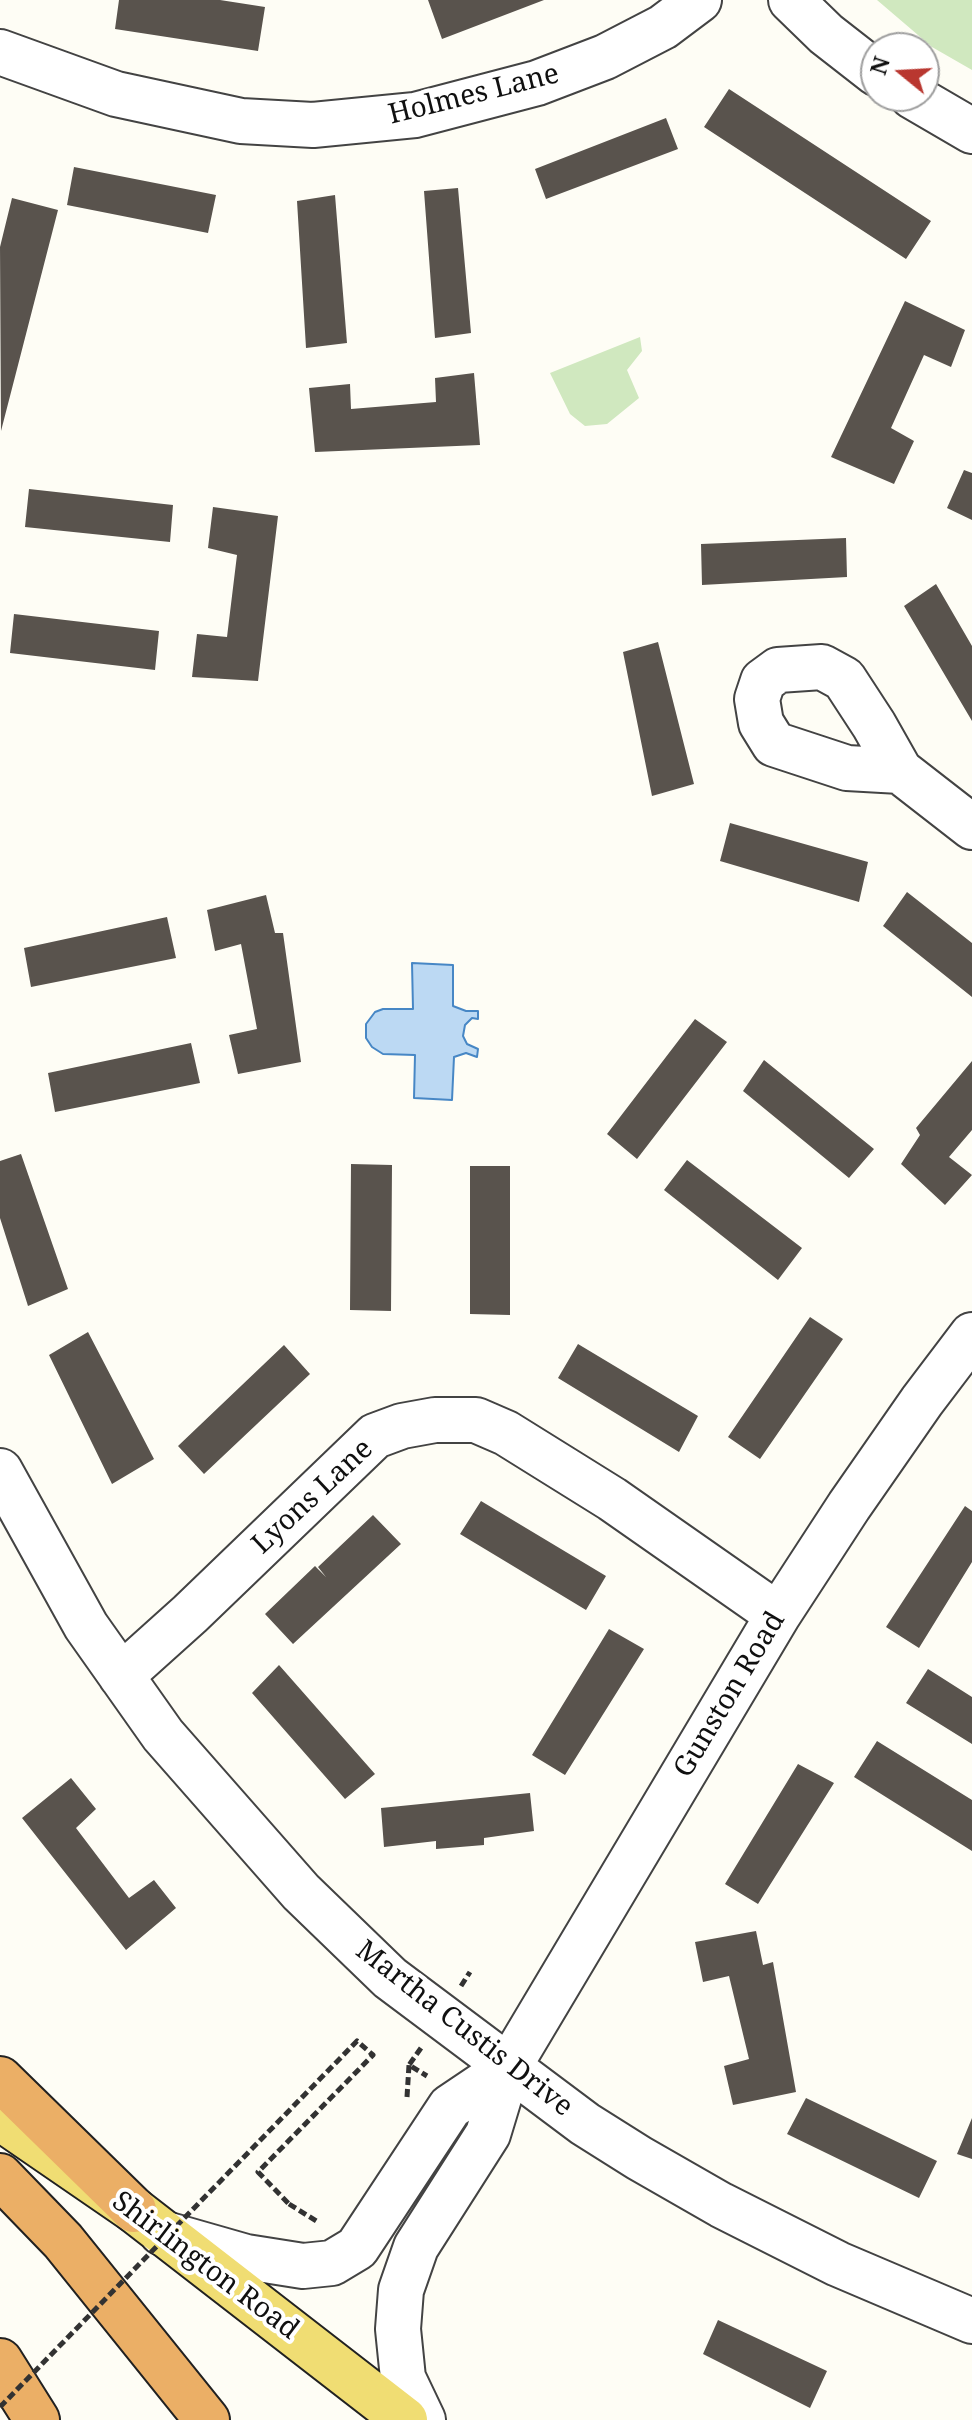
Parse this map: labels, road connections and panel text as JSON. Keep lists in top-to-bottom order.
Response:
{
  "streets": {
    "main road": ["Shirlington Road"],
    "street": [
      "Holmes Lane",
      "Lyons Lane",
      "Gunston Road",
      "Martha Custis Drive"
    ]
  },
  "crossings": [
    ["Lyons Lane", "Gunston Road"],
    ["Lyons Lane", "Martha Custis Drive"],
    ["Gunston Road", "Martha Custis Drive"],
    ["Gunston Road", "Shirlington Road"]
  ],
  "north": "left"
}
